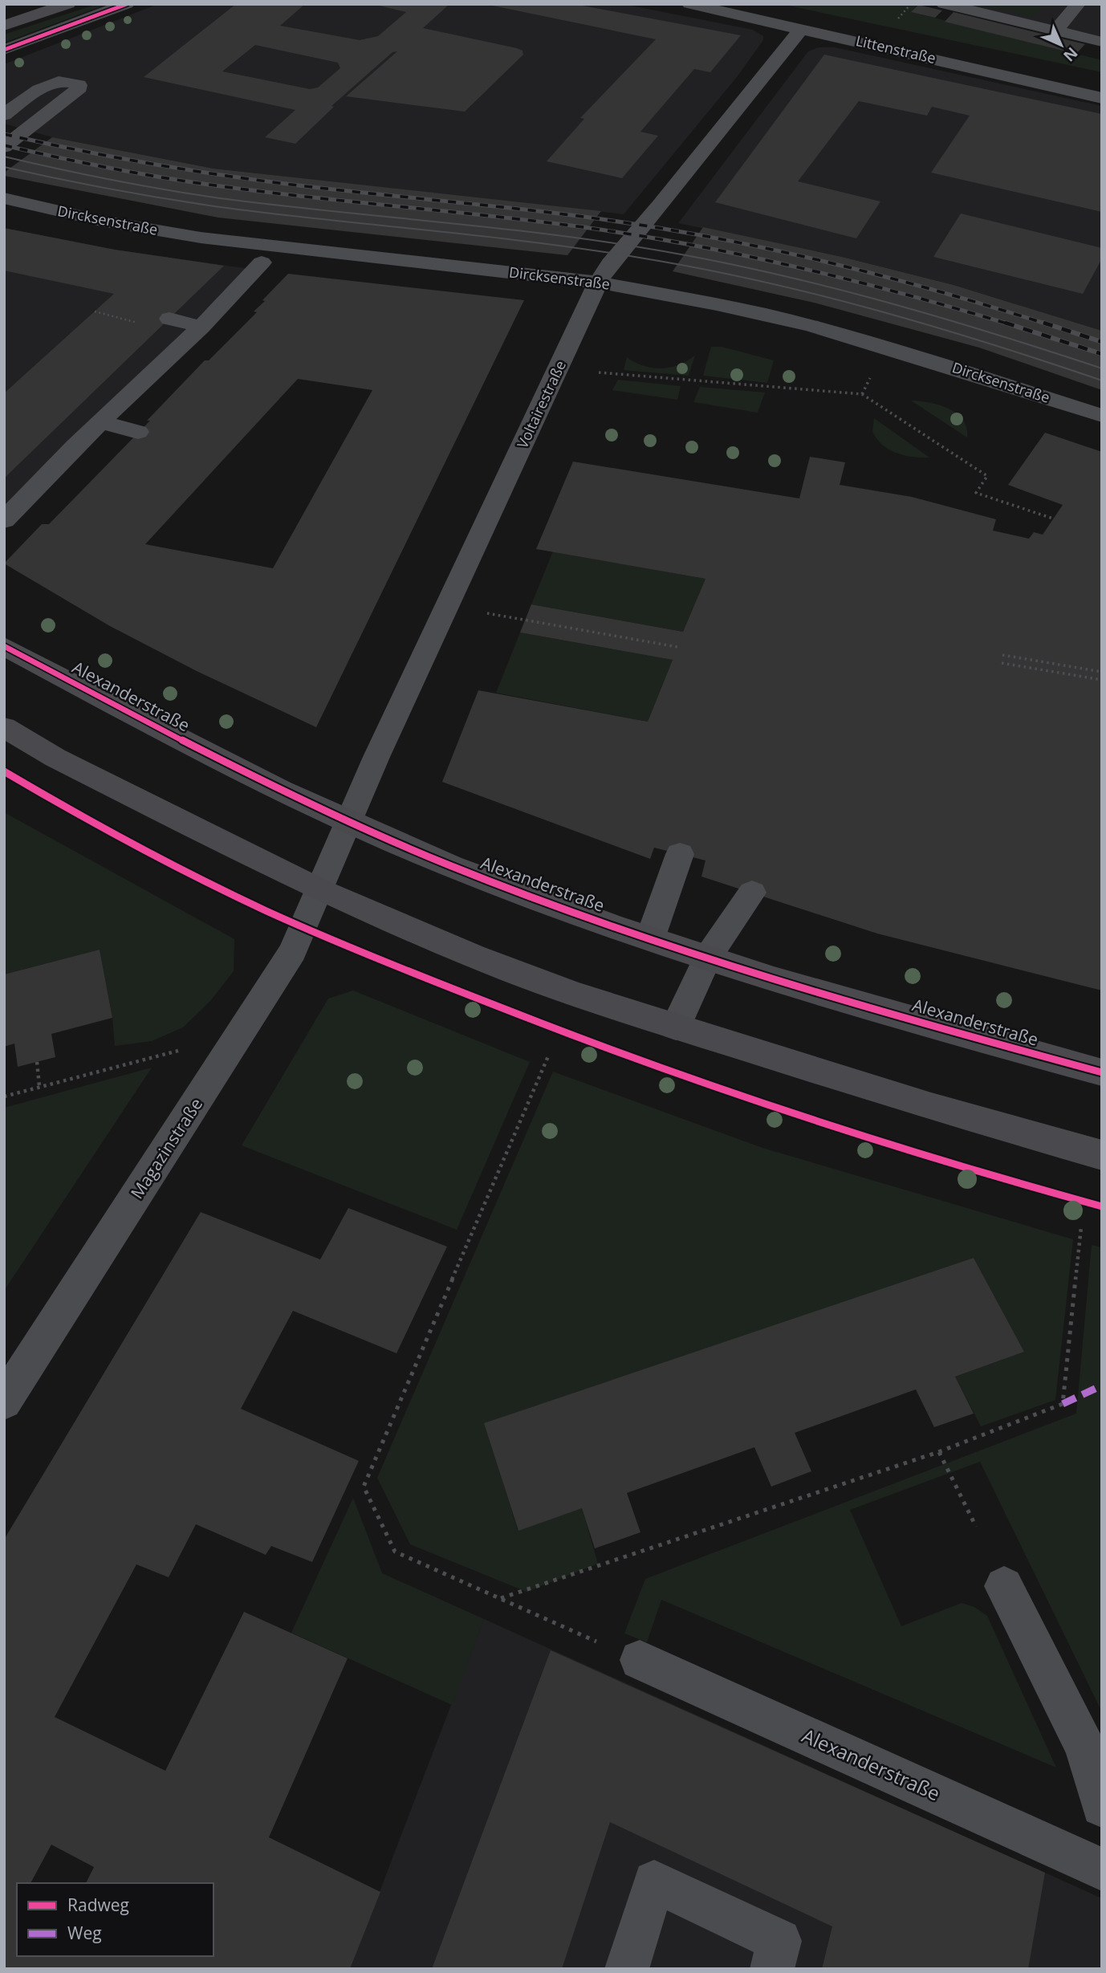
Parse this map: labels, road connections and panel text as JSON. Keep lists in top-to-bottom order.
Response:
{
  "streets": {
    "main road": ["Alexanderstraße"],
    "street": [
      "Littenstraße",
      "Dircksenstraße",
      "Voltairestraße",
      "Magazinstraße"
    ]
  },
  "crossings": [
    ["Littenstraße", "Voltairestraße"],
    ["Dircksenstraße", "Voltairestraße"],
    ["Voltairestraße", "Alexanderstraße"],
    ["Voltairestraße", "Magazinstraße"]
  ],
  "legend": ["Radweg", "Weg"],
  "north": "bottom right"
}
